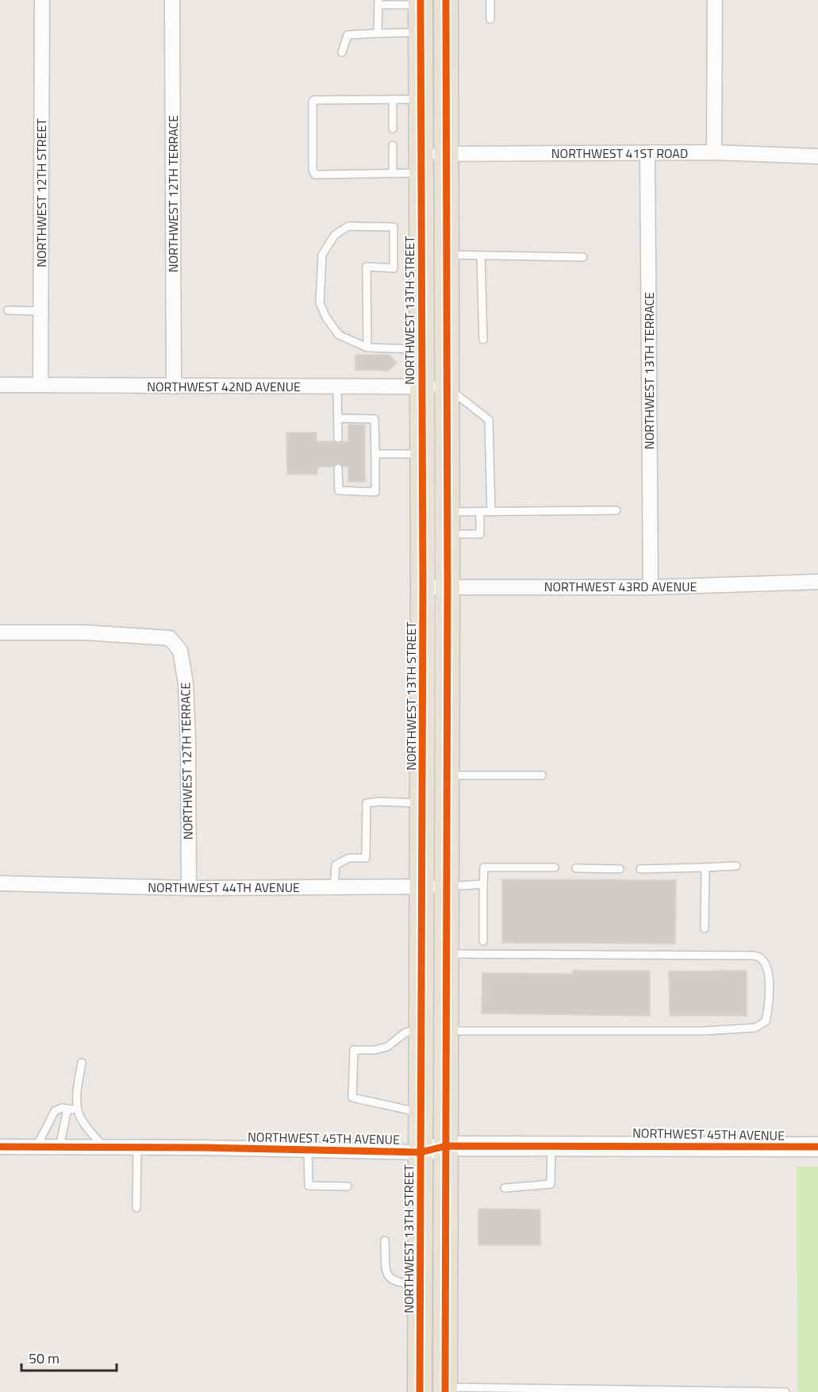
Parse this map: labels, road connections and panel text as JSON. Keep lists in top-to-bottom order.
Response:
{
  "streets": {
    "main road": ["NORTHWEST 13TH STREET"],
    "street": [
      "NORTHWEST 41ST ROAD",
      "NORTHWEST 12TH STREET",
      "NORTHWEST 12TH TERRACE",
      "NORTHWEST 13TH TERRACE",
      "NORTHWEST 42ND AVENUE",
      "NORTHWEST 43RD AVENUE",
      "NORTHWEST 44TH AVENUE",
      "NORTHWEST 45TH AVENUE"
    ]
  },
  "crossings": [
    ["NORTHWEST 41ST ROAD", "NORTHWEST 13TH STREET"],
    ["NORTHWEST 41ST ROAD", "NORTHWEST 13TH TERRACE"],
    ["NORTHWEST 12TH STREET", "NORTHWEST 42ND AVENUE"],
    ["NORTHWEST 12TH TERRACE", "NORTHWEST 42ND AVENUE"],
    ["NORTHWEST 12TH TERRACE", "NORTHWEST 44TH AVENUE"],
    ["NORTHWEST 13TH STREET", "NORTHWEST 42ND AVENUE"],
    ["NORTHWEST 13TH STREET", "NORTHWEST 43RD AVENUE"],
    ["NORTHWEST 13TH STREET", "NORTHWEST 44TH AVENUE"],
    ["NORTHWEST 13TH STREET", "NORTHWEST 45TH AVENUE"],
    ["NORTHWEST 13TH TERRACE", "NORTHWEST 43RD AVENUE"]
  ],
  "scale_bar": "50 m"
}
